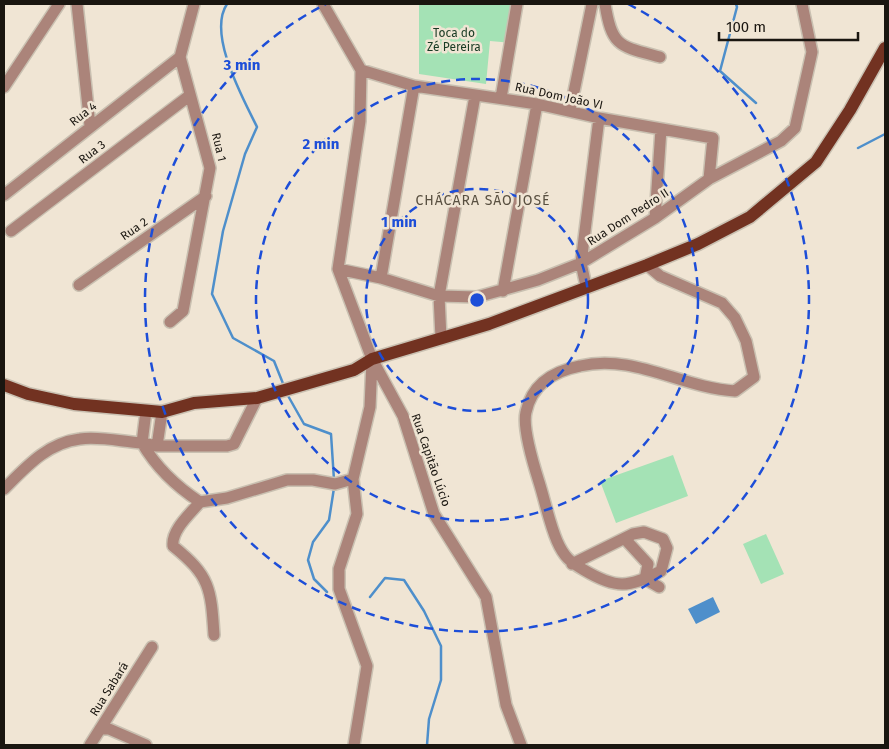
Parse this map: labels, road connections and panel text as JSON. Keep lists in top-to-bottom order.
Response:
{
  "streets": {
    "street": [
      "Rua Dom João VI",
      "Rua 4",
      "Rua 1",
      "Rua 3",
      "Rua Dom Pedro II",
      "Rua 2",
      "Rua Capitão Lúcio",
      "Rua Sabará"
    ]
  },
  "crossings": [
    ["Rua Dom João VI", "Rua Dom Pedro II"],
    ["Rua 4", "Rua 1"],
    ["Rua 1", "Rua 3"],
    ["Rua 1", "Rua 2"],
    ["Rua Dom Pedro II", "Rua Capitão Lúcio"]
  ],
  "districts": ["CHÁCARA SÃO JOSÉ"],
  "parks": ["Toca do Zé Pereira"],
  "scale_bar": "100 m",
  "rings": ["3 min", "2 min", "1 min"]
}
